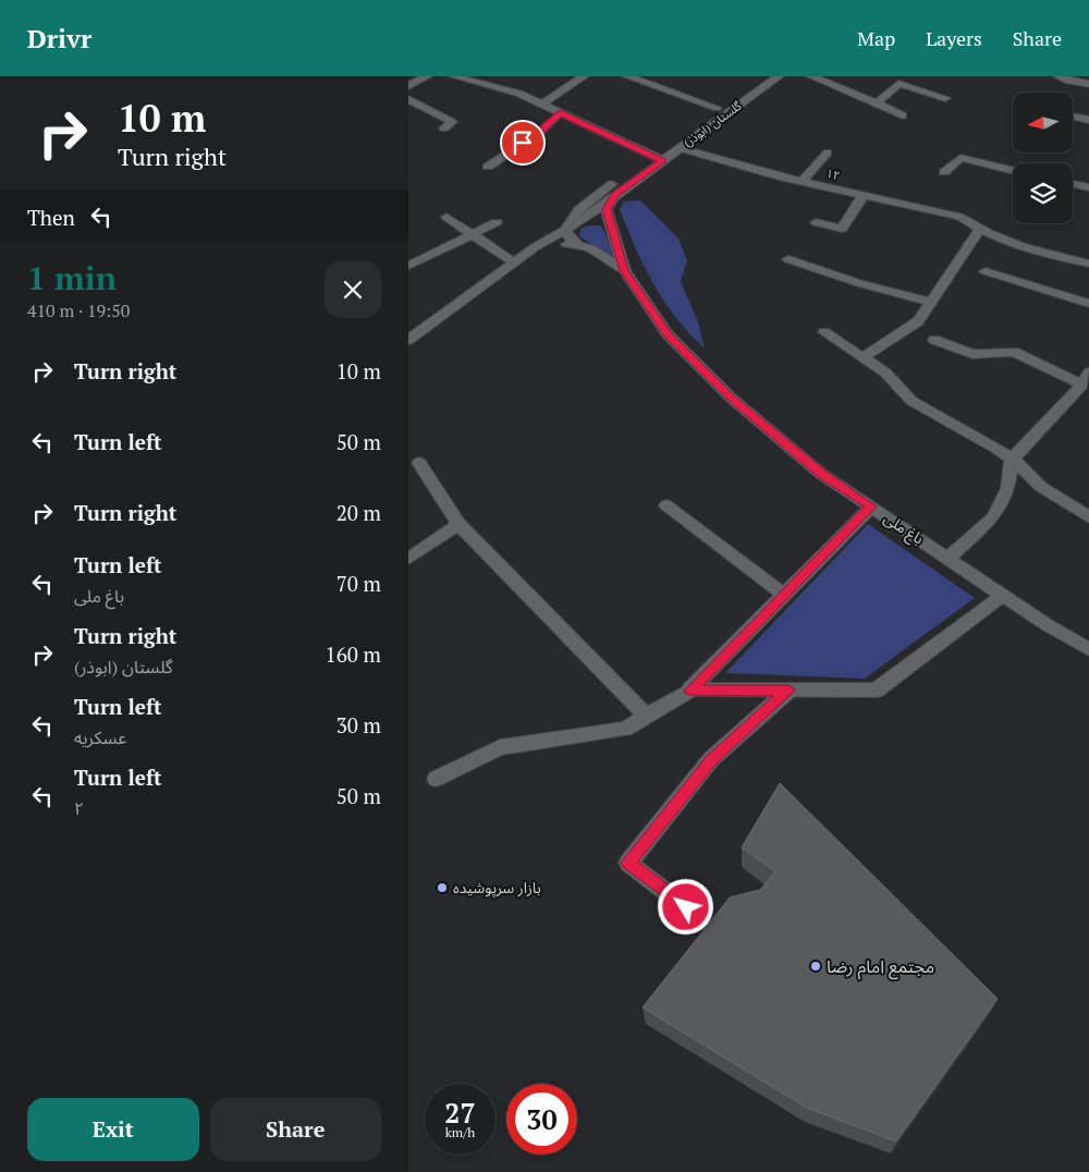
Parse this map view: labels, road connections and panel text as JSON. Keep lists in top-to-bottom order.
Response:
{
  "streets": {
    "street": ["گلستان (ابوذر)", "۱۲", "باغ ملی"]
  },
  "crossings": [
    ["گلستان (ابوذر)", "۱۲"],
    ["گلستان (ابوذر)", "باغ ملی"]
  ],
  "places": ["بازار سرپوشیده", "مجتمع امام رضا"],
  "north": "left",
  "page": {
    "header": "Drivr",
    "nav": ["Map", "Layers", "Share"],
    "turn": ["10 m", "Turn right"],
    "then": "Then",
    "heading": ["1 min", "410 m · 19:50"],
    "list": [
      {
        "name": "Turn right",
        "value": "10 m"
      },
      {
        "name": "Turn left",
        "value": "50 m"
      },
      {
        "name": "Turn right",
        "value": "20 m"
      },
      {
        "name": "Turn left",
        "note": "باغ ملی",
        "value": "70 m"
      },
      {
        "name": "Turn right",
        "note": "گلستان (ابوذر)",
        "value": "160 m"
      },
      {
        "name": "Turn left",
        "note": "عسکریه",
        "value": "30 m"
      },
      {
        "name": "Turn left",
        "note": "۲",
        "value": "50 m"
      }
    ],
    "speed": "27 km/h",
    "limit": "30",
    "buttons": ["Exit", "Share"]
  }
}
